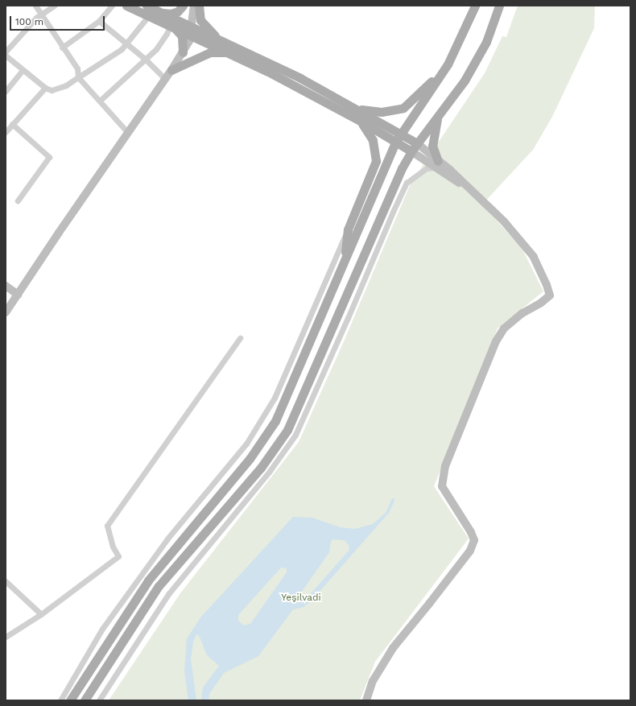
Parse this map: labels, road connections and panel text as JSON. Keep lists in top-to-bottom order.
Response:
{
  "parks": ["Yeşilvadi"],
  "scale_bar": "100 m"
}
